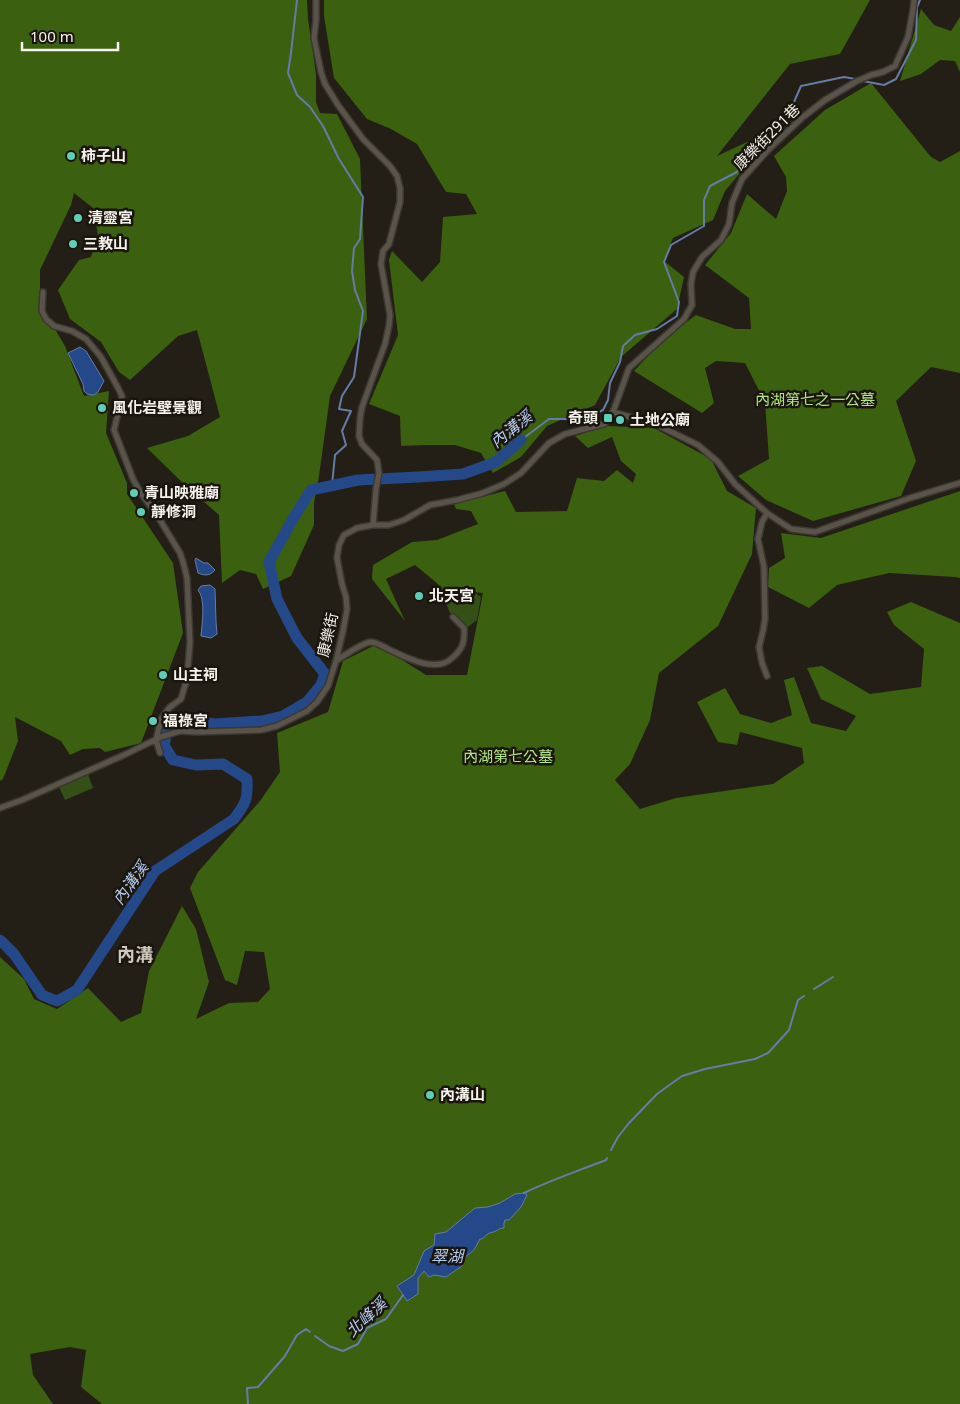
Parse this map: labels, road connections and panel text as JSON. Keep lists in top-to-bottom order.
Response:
{
  "streets": {
    "street": ["康樂街291巷", "康樂街"]
  },
  "crossings": [
    ["康樂街291巷", "康樂街"]
  ],
  "districts": ["內溝"],
  "water": ["內溝溪", "翠湖", "北峰溪"],
  "parks": ["內湖第七之一公墓", "內湖第七公墓"],
  "places": {
    "other": [
      "柿子山",
      "清靈宮",
      "三教山",
      "風化岩壁景觀",
      "土地公廟",
      "青山映雅廟",
      "靜修洞",
      "北天宮",
      "山主祠",
      "福祿宮",
      "內溝山"
    ],
    "transit": ["奇頭"]
  },
  "scale_bar": "100 m"
}
